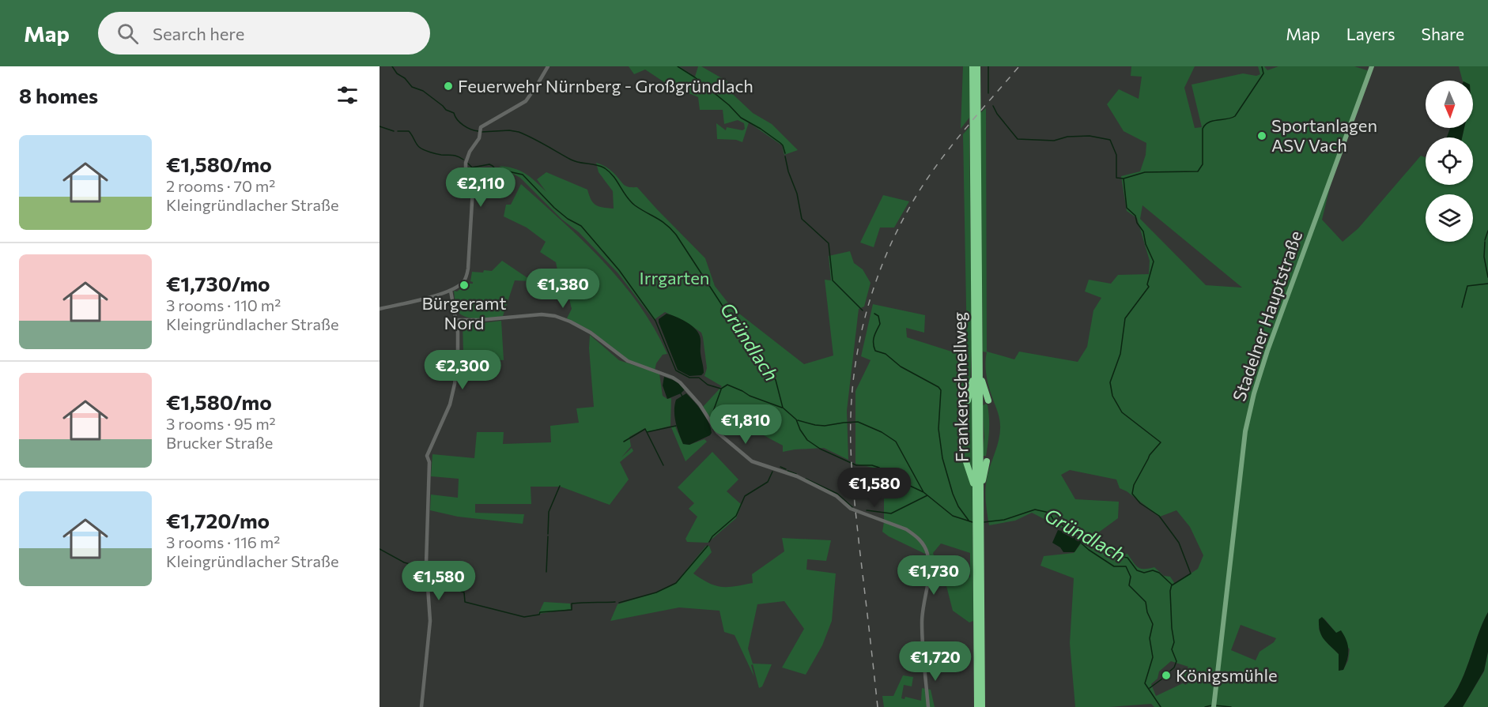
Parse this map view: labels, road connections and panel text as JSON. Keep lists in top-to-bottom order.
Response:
{
  "streets": {
    "highway": ["Frankenschnellweg"],
    "main road": ["Stadelner Hauptstraße"]
  },
  "water": ["Gründlach"],
  "parks": ["Irrgarten"],
  "places": [
    "Feuerwehr Nürnberg - Großgründlach",
    "Sportanlagen ASV Vach",
    "Bürgeramt Nord",
    "Königsmühle"
  ],
  "north": "bottom",
  "page": {
    "header": "Map",
    "search": "Search here",
    "nav": ["Map", "Layers", "Share"],
    "heading": "8 homes",
    "list": [
      {
        "name": "€1,580/mo",
        "note": "2 rooms · 70 m² · Kleingründlacher Straße"
      },
      {
        "name": "€1,730/mo",
        "note": "3 rooms · 110 m² · Kleingründlacher Straße"
      },
      {
        "name": "€1,580/mo",
        "note": "3 rooms · 95 m² · Brucker Straße"
      },
      {
        "name": "€1,720/mo",
        "note": "3 rooms · 116 m² · Kleingründlacher Straße"
      }
    ],
    "price": [
      "€2,110",
      "€1,380",
      "€2,300",
      "€1,810",
      "€1,580",
      "€1,730",
      "€1,580",
      "€1,720"
    ]
  }
}
